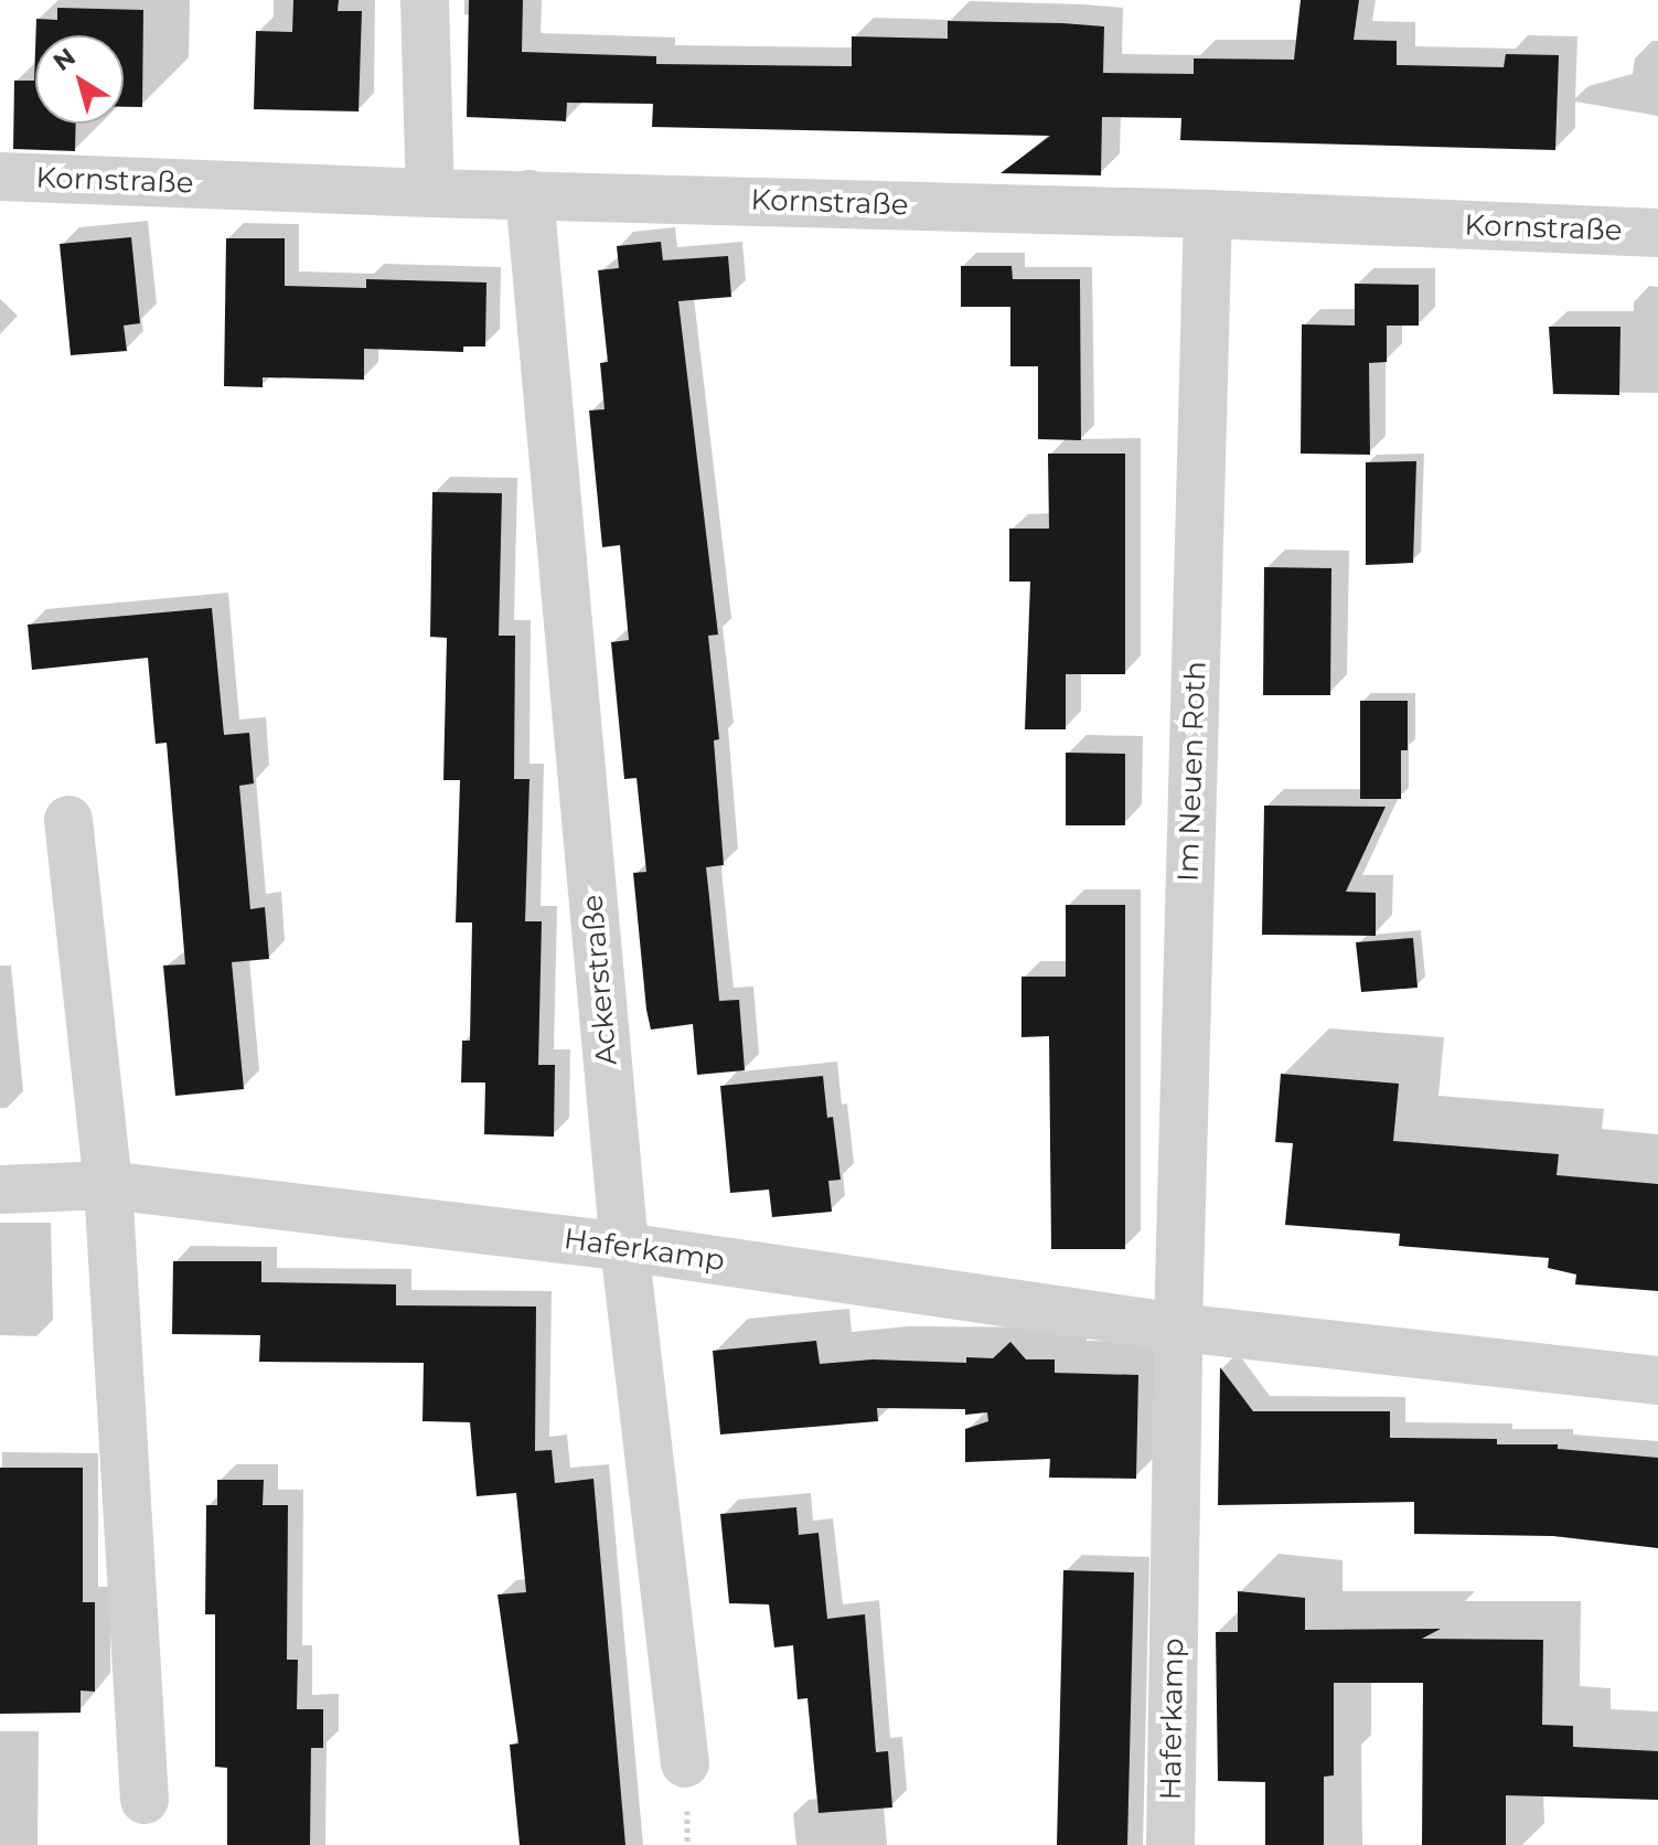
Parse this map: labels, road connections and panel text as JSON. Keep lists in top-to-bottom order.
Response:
{
  "streets": {
    "street": [
      "Kornstraße",
      "Im Neuen Roth",
      "Ackerstraße",
      "Haferkamp"
    ]
  },
  "crossings": [
    ["Kornstraße", "Im Neuen Roth"],
    ["Kornstraße", "Ackerstraße"],
    ["Im Neuen Roth", "Haferkamp"],
    ["Ackerstraße", "Haferkamp"]
  ],
  "north": "top left"
}
